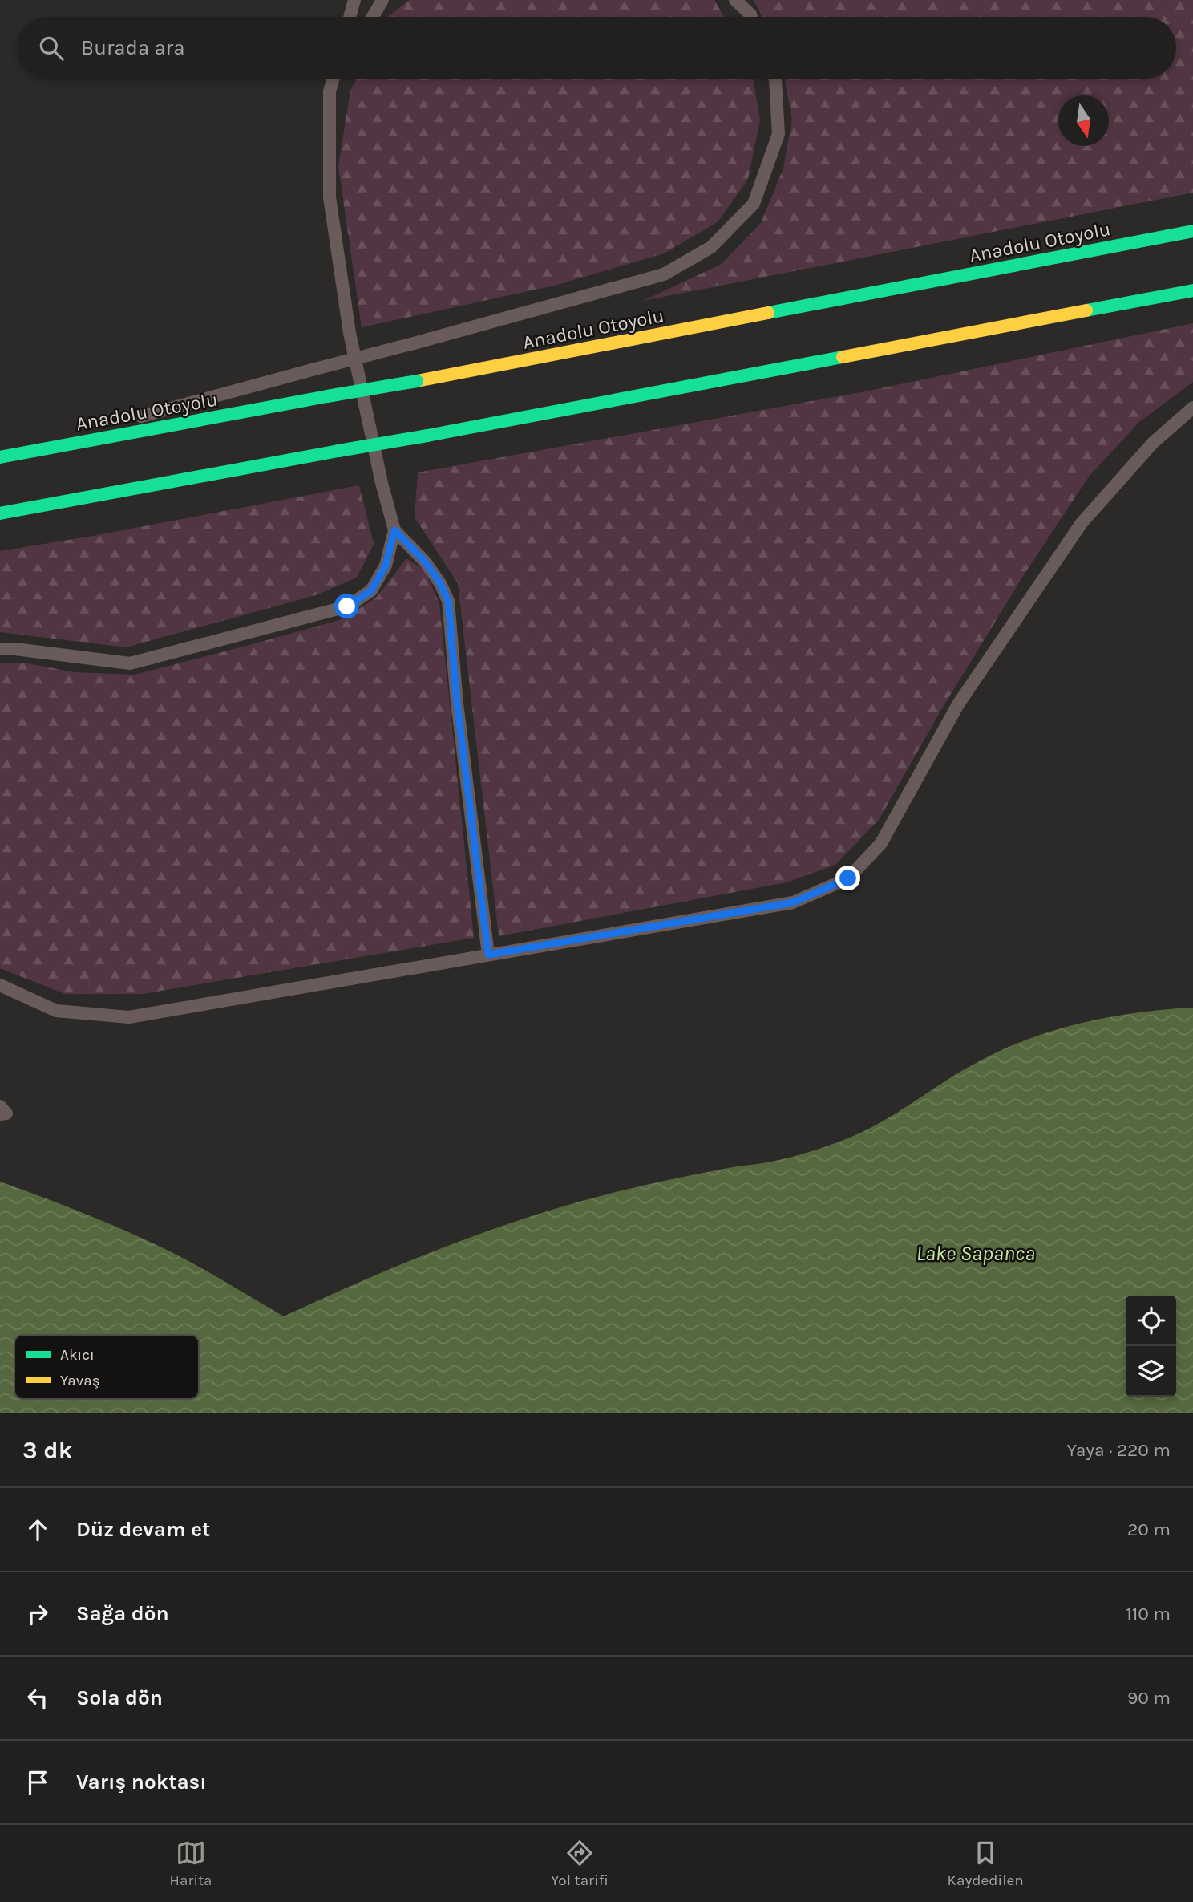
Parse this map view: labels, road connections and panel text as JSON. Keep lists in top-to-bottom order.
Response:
{
  "streets": {
    "highway": ["Anadolu Otoyolu"]
  },
  "water": ["Lake Sapanca"],
  "legend": ["Akıcı", "Yavaş"],
  "north": "bottom",
  "page": {
    "search": "Burada ara",
    "heading": ["3 dk", "Yaya · 220 m"],
    "list": [
      ["Düz devam et", "20 m"],
      ["Sağa dön", "110 m"],
      ["Sola dön", "90 m"],
      "Varış noktası"
    ],
    "nav": ["Harita", "Yol tarifi", "Kaydedilen"]
  }
}
